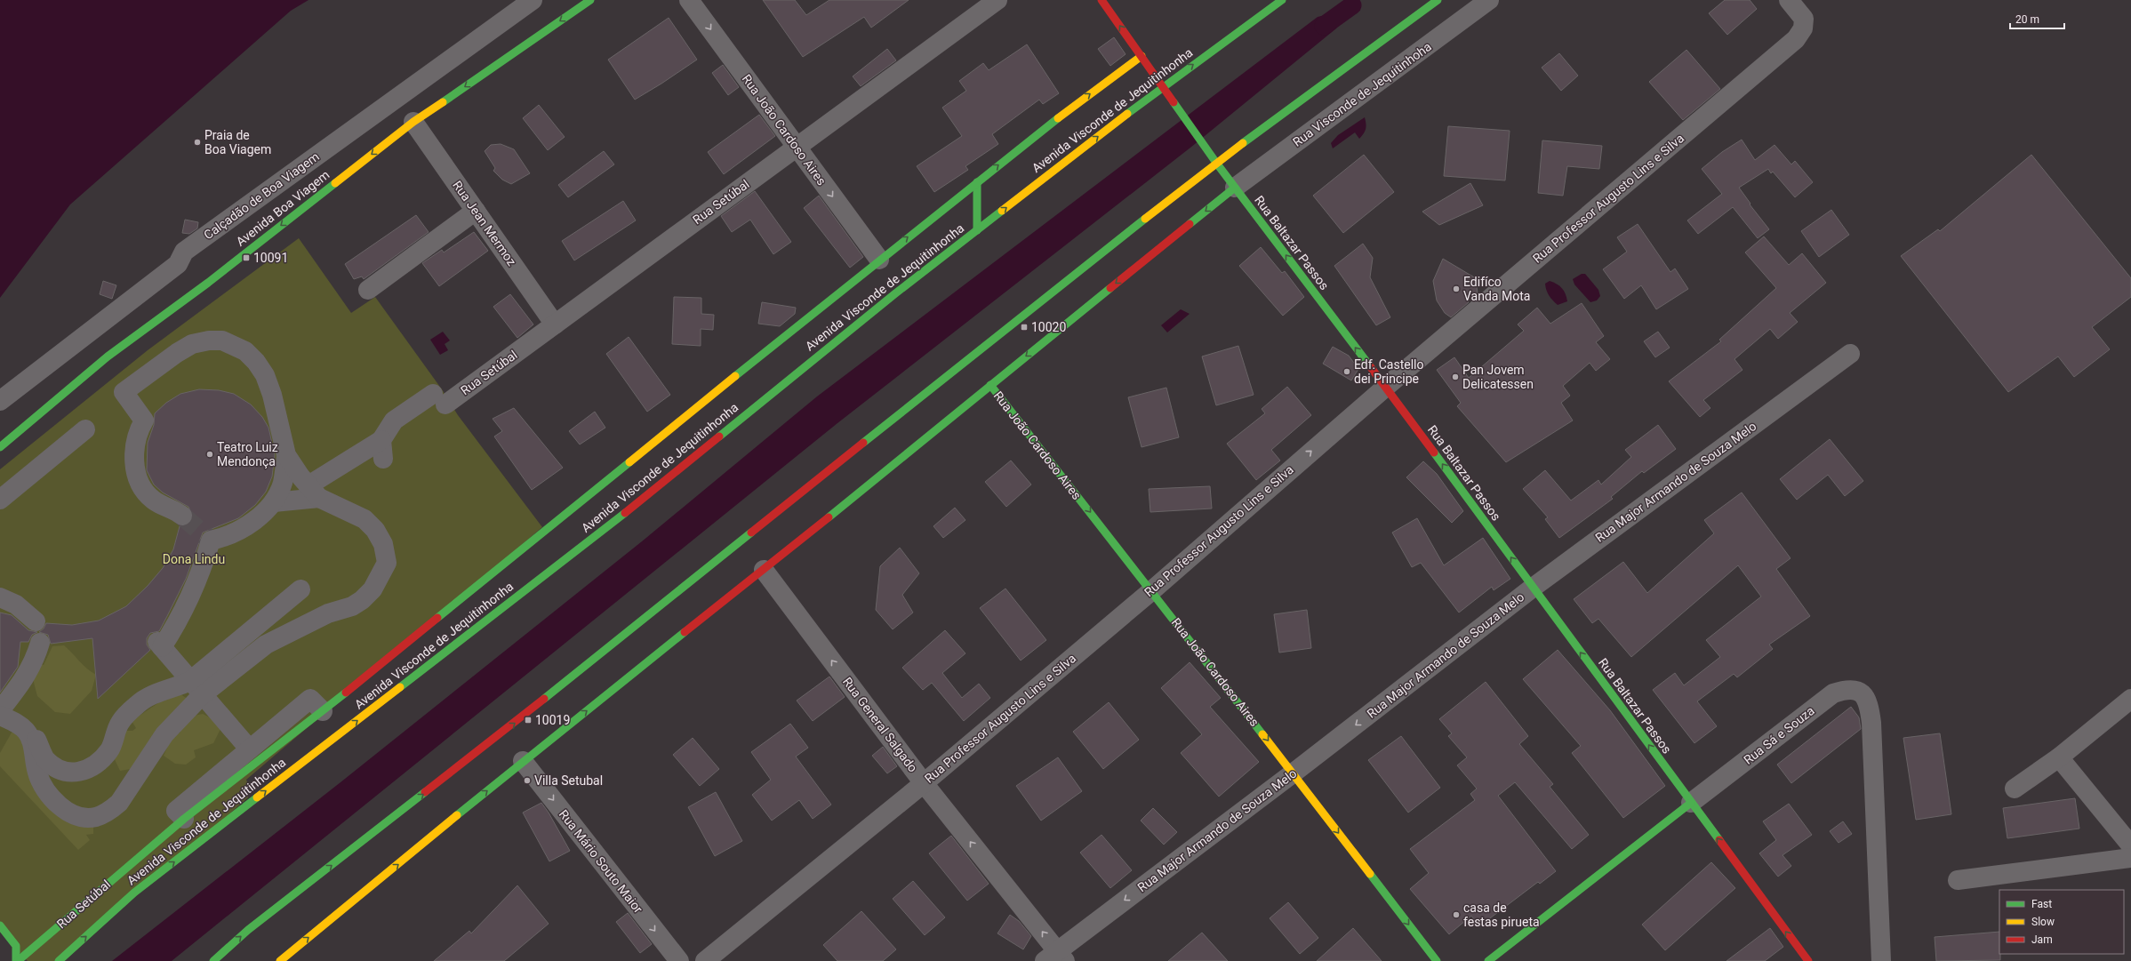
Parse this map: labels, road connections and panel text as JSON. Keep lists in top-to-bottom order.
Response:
{
  "streets": {
    "street": [
      "Rua Visconde de Jequitinhoha",
      "Avenida Visconde de Jequitinhonha",
      "Rua João Cardoso Aires",
      "Calçadão de Boa Viagem",
      "Rua Professor Augusto Lins e Silva",
      "Rua Setúbal",
      "Avenida Boa Viagem",
      "Rua Jean Mermoz",
      "Rua Baltazar Passos",
      "Rua Major Armando de Souza Melo",
      "Rua General Salgado",
      "Rua Sá e Souza",
      "Rua Mário Souto Maior"
    ]
  },
  "crossings": [
    ["Rua Visconde de Jequitinhoha", "Rua Baltazar Passos"],
    ["Avenida Visconde de Jequitinhonha", "Rua João Cardoso Aires"],
    ["Avenida Visconde de Jequitinhonha", "Rua Setúbal"],
    ["Avenida Visconde de Jequitinhonha", "Rua Baltazar Passos"],
    ["Rua João Cardoso Aires", "Rua Professor Augusto Lins e Silva"],
    ["Rua João Cardoso Aires", "Rua Setúbal"],
    ["Rua João Cardoso Aires", "Rua Major Armando de Souza Melo"],
    ["Rua Professor Augusto Lins e Silva", "Rua Baltazar Passos"],
    ["Rua Professor Augusto Lins e Silva", "Rua General Salgado"],
    ["Rua Setúbal", "Rua Jean Mermoz"],
    ["Avenida Boa Viagem", "Rua Jean Mermoz"],
    ["Rua Baltazar Passos", "Rua Major Armando de Souza Melo"],
    ["Rua Baltazar Passos", "Rua Sá e Souza"],
    ["Rua Major Armando de Souza Melo", "Rua General Salgado"]
  ],
  "one_way": [
    "Rua João Cardoso Aires",
    "Avenida Boa Viagem",
    "Rua Baltazar Passos",
    "Rua Major Armando de Souza Melo",
    "Rua General Salgado",
    "Rua Mário Souto Maior"
  ],
  "parks": ["Dona Lindu"],
  "places": {
    "other": [
      "Praia de Boa Viagem",
      "Edifíco Vanda Mota",
      "Edf. Castello dei Principe",
      "Pan Jovem Delicatessen",
      "Teatro Luiz Mendonça",
      "Villa Setubal",
      "casa de festas pirueta"
    ],
    "transit": ["10091", "10020", "10019"]
  },
  "legend": ["Fast", "Slow", "Jam"],
  "scale_bar": "20 m"
}
